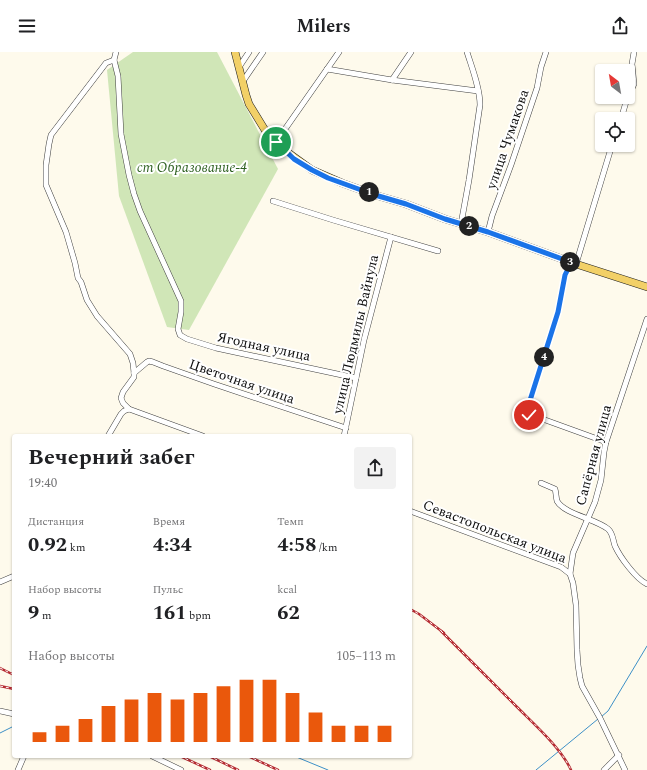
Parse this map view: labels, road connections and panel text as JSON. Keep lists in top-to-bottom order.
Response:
{
  "streets": {
    "street": [
      "улица Чумакова",
      "улица Людмилы Вайнула",
      "Ягодная улица",
      "Цветочная улица",
      "Сапёрная улица",
      "Севастопольская улица"
    ]
  },
  "crossings": [
    ["улица Людмилы Вайнула", "Ягодная улица"],
    ["улица Людмилы Вайнула", "Цветочная улица"],
    ["Сапёрная улица", "Севастопольская улица"]
  ],
  "parks": ["ст Образование-4"],
  "north": "top left",
  "page": {
    "header": "Milers",
    "pins": [
      "1",
      "2",
      "3",
      "4"
    ],
    "heading": ["Вечерний забег", "19:40"],
    "stats": [
      ["Дистанция", "0.92 km"],
      ["Время", "4:34"],
      ["Темп", "4:58 /km"],
      ["Набор высоты", "9 m"],
      ["Пульс", "161 bpm"],
      ["kcal", "62"]
    ],
    "chart": ["Набор высоты", "105–113 m"]
  }
}
